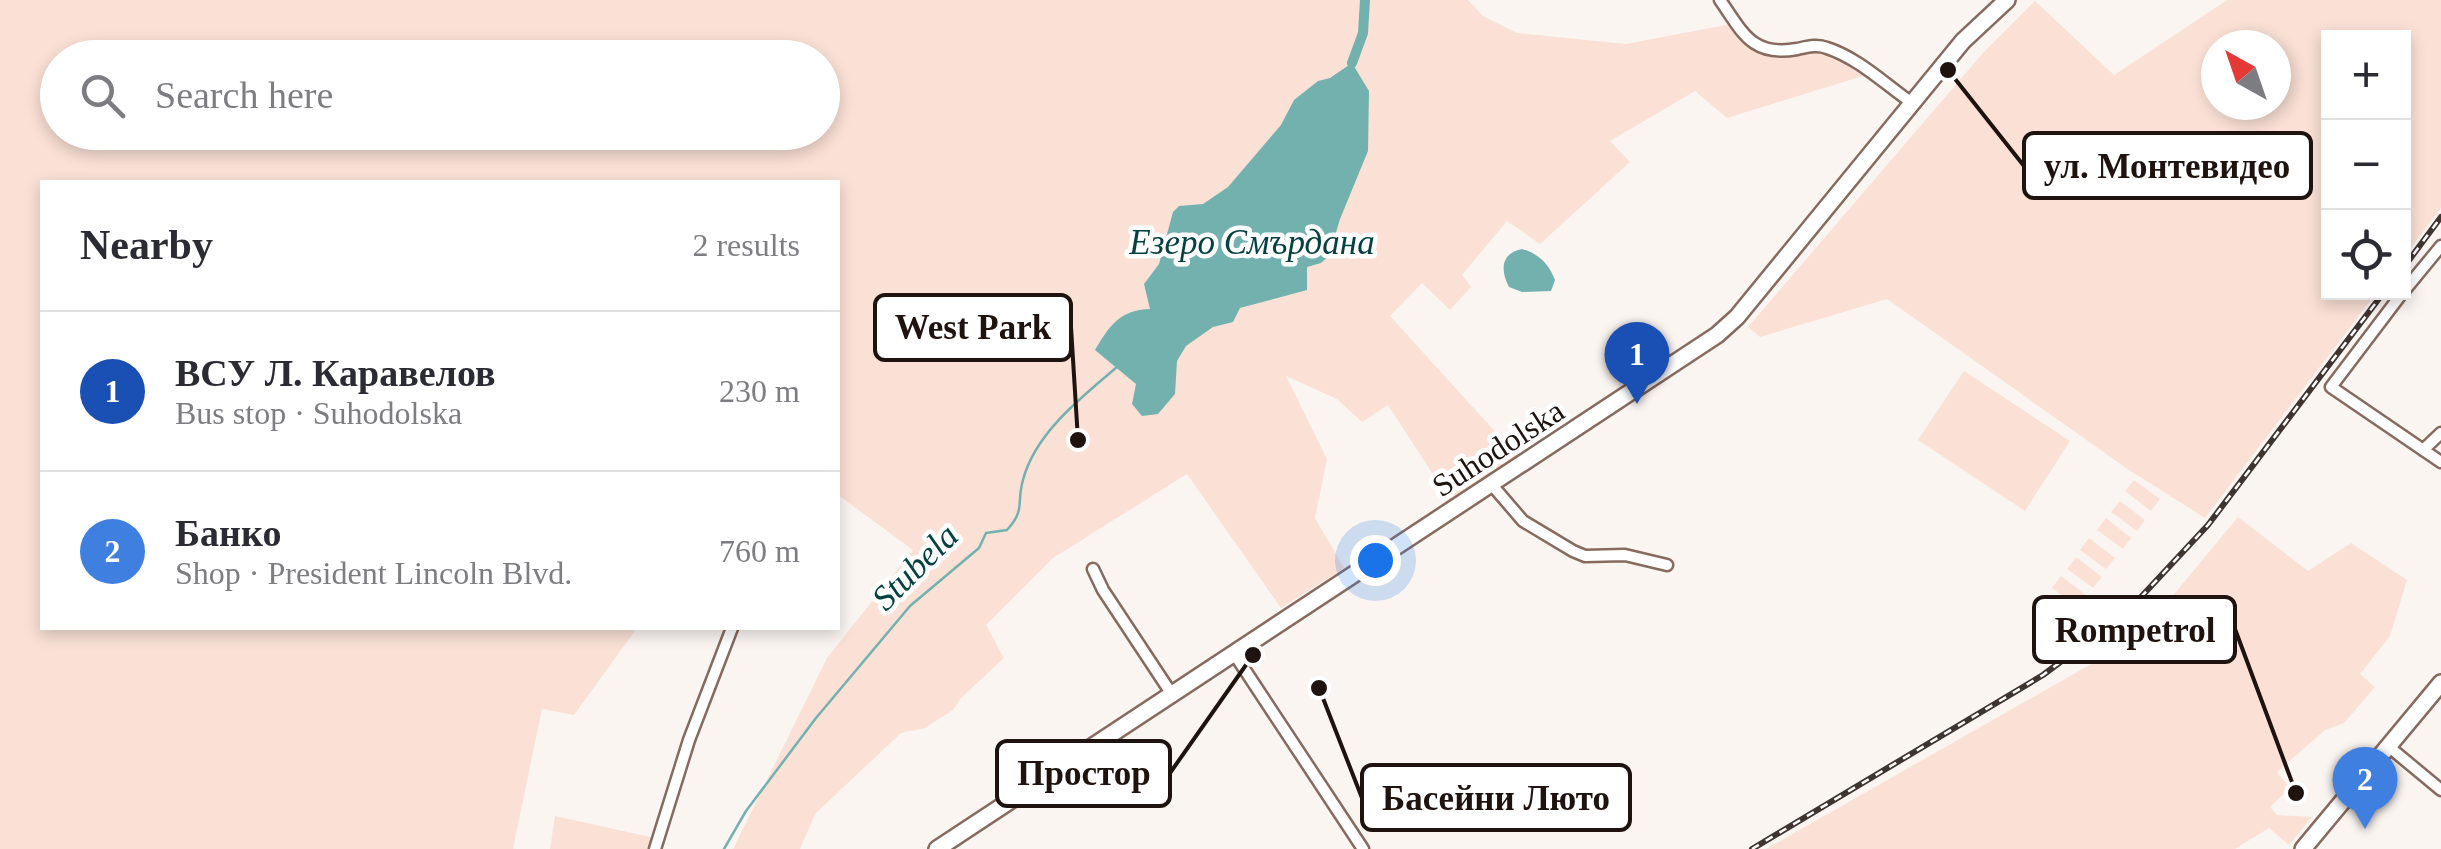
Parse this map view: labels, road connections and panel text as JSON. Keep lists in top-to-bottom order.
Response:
{
  "streets": {
    "street": ["Suhodolska"]
  },
  "water": ["Езеро Смърдана", "Stubela"],
  "places": [
    "ул. Монтевидео",
    "West Park",
    "Простор",
    "Басейни Люто",
    "Rompetrol"
  ],
  "north": "top left",
  "page": {
    "map_buttons": ["+", "−"],
    "search": "Search here",
    "heading": ["Nearby", "2 results"],
    "list": [
      {
        "mark": "1",
        "name": "ВСУ Л. Каравелов",
        "note": "Bus stop · Suhodolska",
        "value": "230 m"
      },
      {
        "mark": "2",
        "name": "Банко",
        "note": "Shop · President Lincoln Blvd.",
        "value": "760 m"
      }
    ],
    "pins": ["1", "2"]
  }
}
